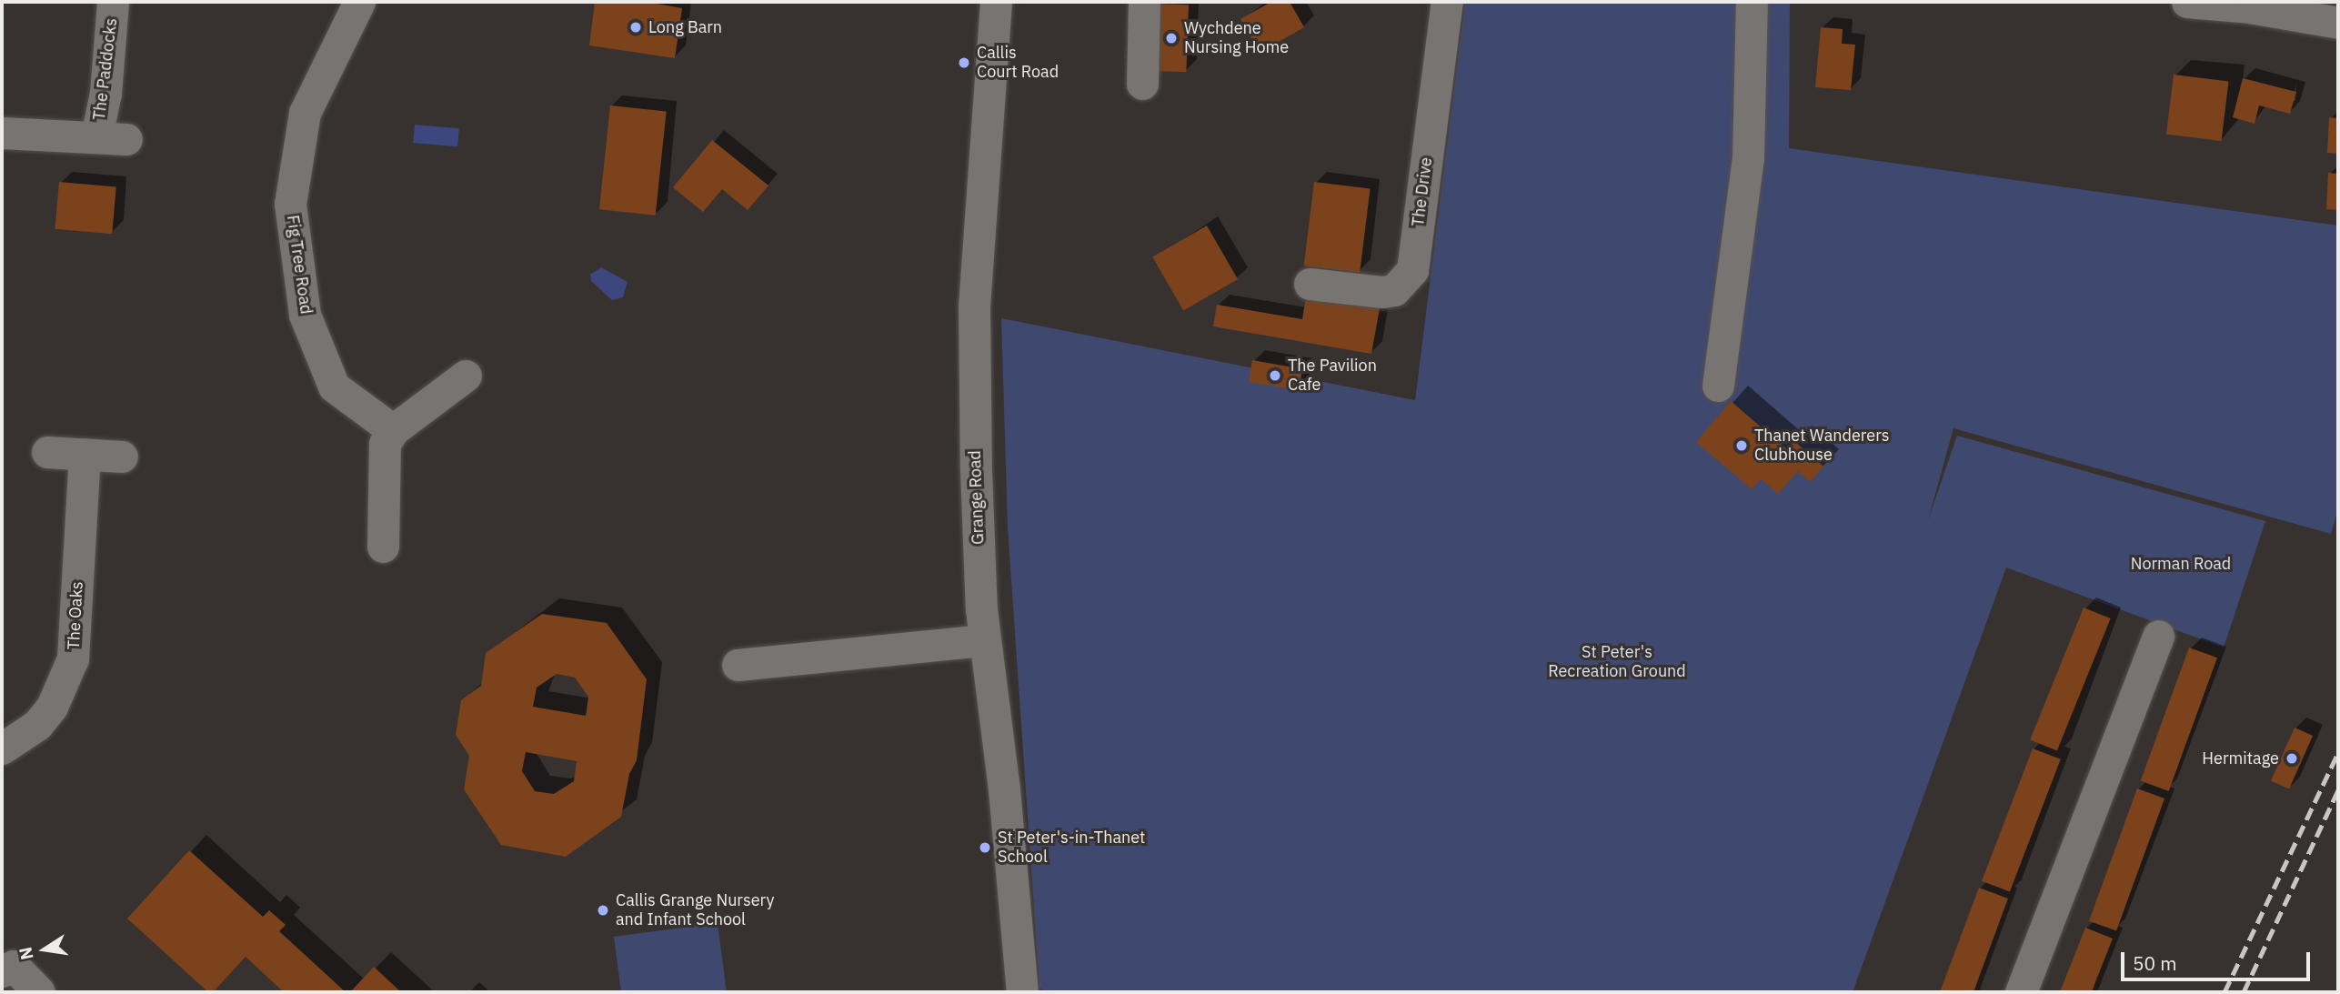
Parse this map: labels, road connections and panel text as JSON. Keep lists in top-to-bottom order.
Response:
{
  "streets": {
    "street": [
      "The Paddocks",
      "The Drive",
      "Fig Tree Road",
      "Grange Road",
      "The Oaks"
    ]
  },
  "parks": ["Norman Road", "St Peter's Recreation Ground"],
  "places": [
    "Long Barn",
    "Wychdene Nursing Home",
    "Callis Court Road",
    "The Pavilion Cafe",
    "Thanet Wanderers Clubhouse",
    "Hermitage",
    "St Peter's-in-Thanet School",
    "Callis Grange Nursery and Infant School"
  ],
  "scale_bar": "50 m",
  "north": "left"
}
